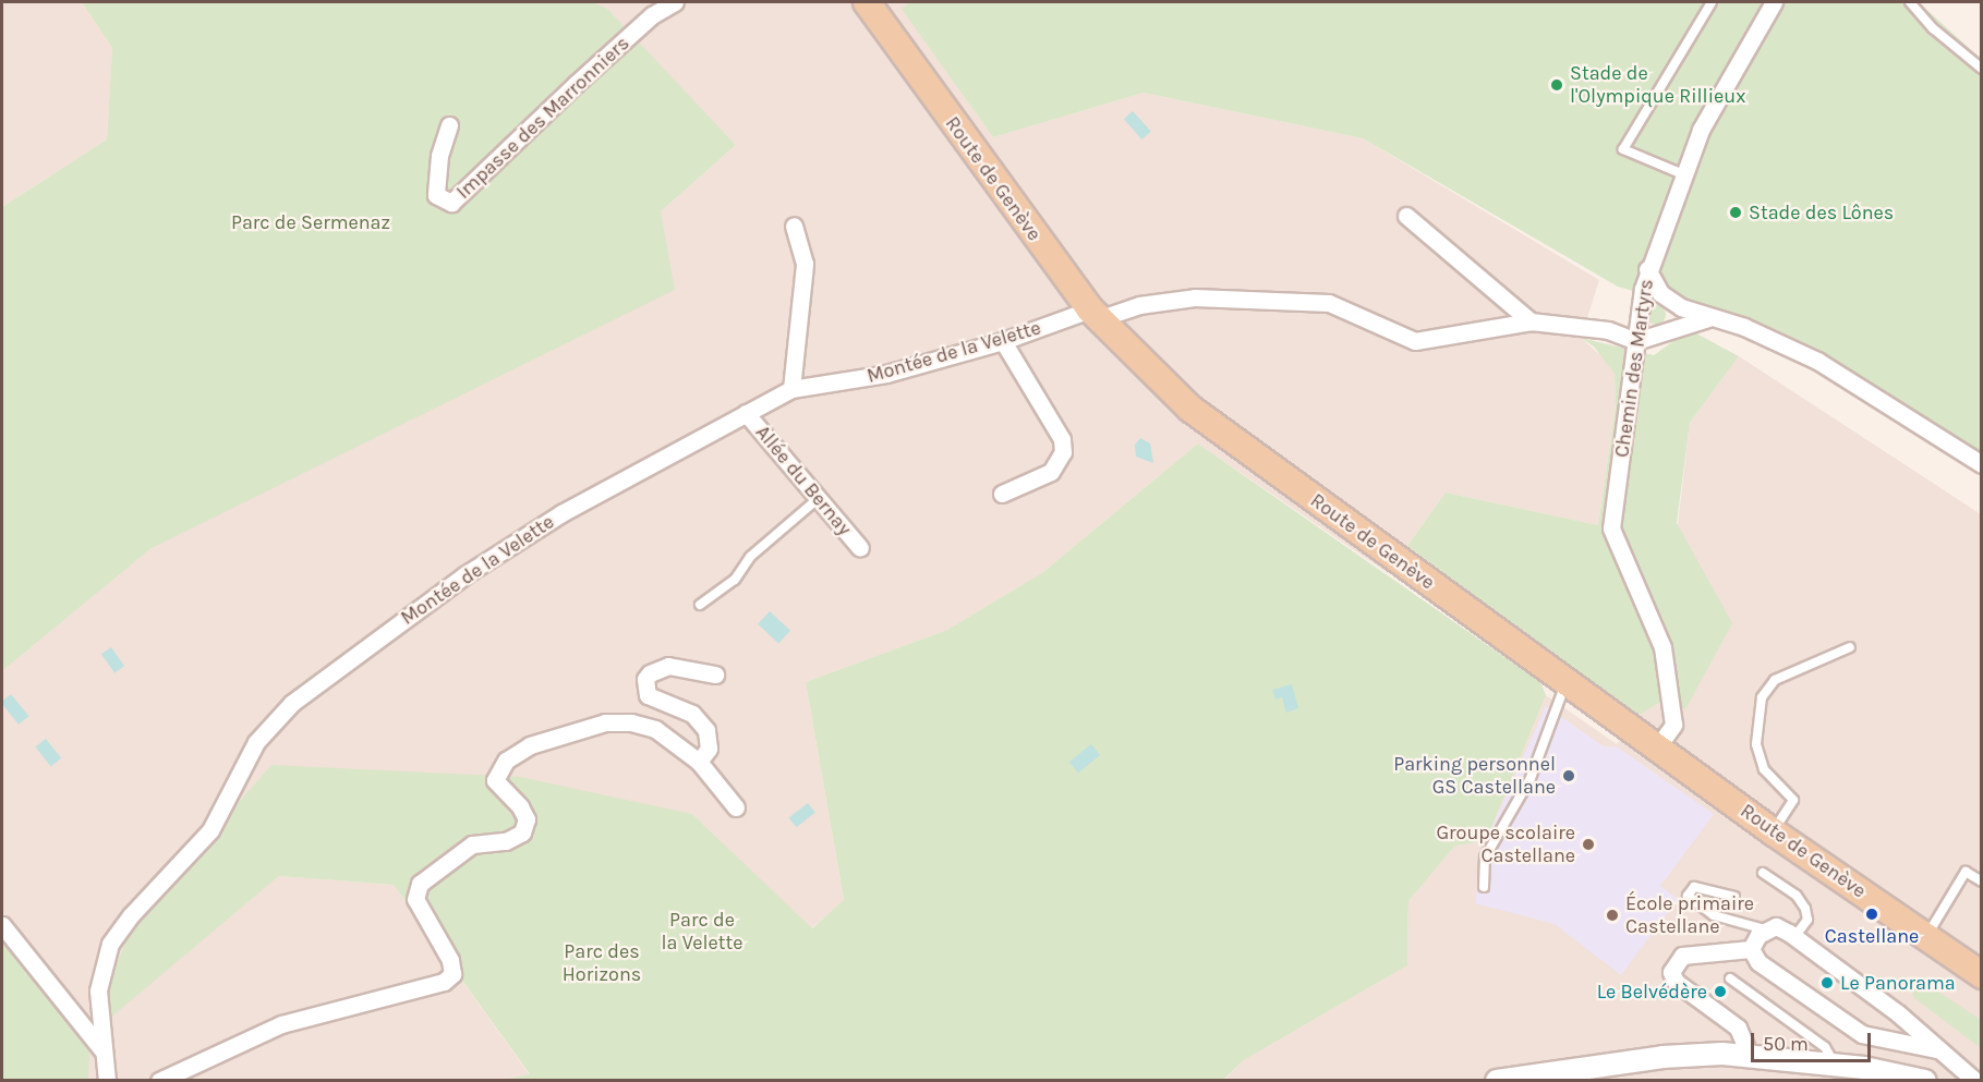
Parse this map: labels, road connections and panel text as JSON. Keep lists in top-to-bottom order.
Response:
{
  "streets": {
    "main road": ["Route de Genève"],
    "street": [
      "Impasse des Marronniers",
      "Montée de la Velette",
      "Chemin des Martyrs",
      "Allée du Bernay"
    ]
  },
  "crossings": [
    ["Route de Genève", "Montée de la Velette"],
    ["Route de Genève", "Chemin des Martyrs"],
    ["Montée de la Velette", "Chemin des Martyrs"],
    ["Montée de la Velette", "Allée du Bernay"]
  ],
  "parks": ["Parc de Sermenaz", "Parc de la Velette", "Parc des Horizons"],
  "places": [
    "Stade de l'Olympique Rillieux",
    "Stade des Lônes",
    "Parking personnel GS Castellane",
    "Groupe scolaire Castellane",
    "Castellane",
    "École primaire Castellane",
    "Le Panorama",
    "Le Belvédère"
  ],
  "scale_bar": "50 m"
}
